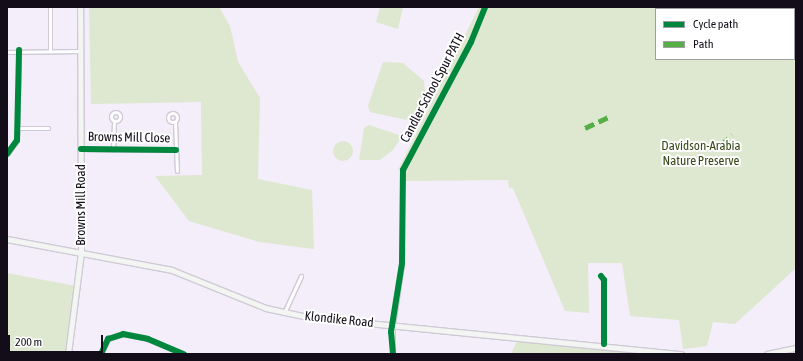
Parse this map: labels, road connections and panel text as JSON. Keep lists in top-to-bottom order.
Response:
{
  "streets": {
    "main road": ["Browns Mill Road", "Klondike Road"],
    "street": ["Browns Mill Close"],
    "cycle path": ["Candler School Spur PATH"]
  },
  "crossings": [
    ["Browns Mill Close", "Browns Mill Road"],
    ["Browns Mill Road", "Klondike Road"]
  ],
  "parks": ["Davidson-Arabia Nature Preserve"],
  "legend": ["Cycle path", "Path"],
  "scale_bar": "200 m"
}
